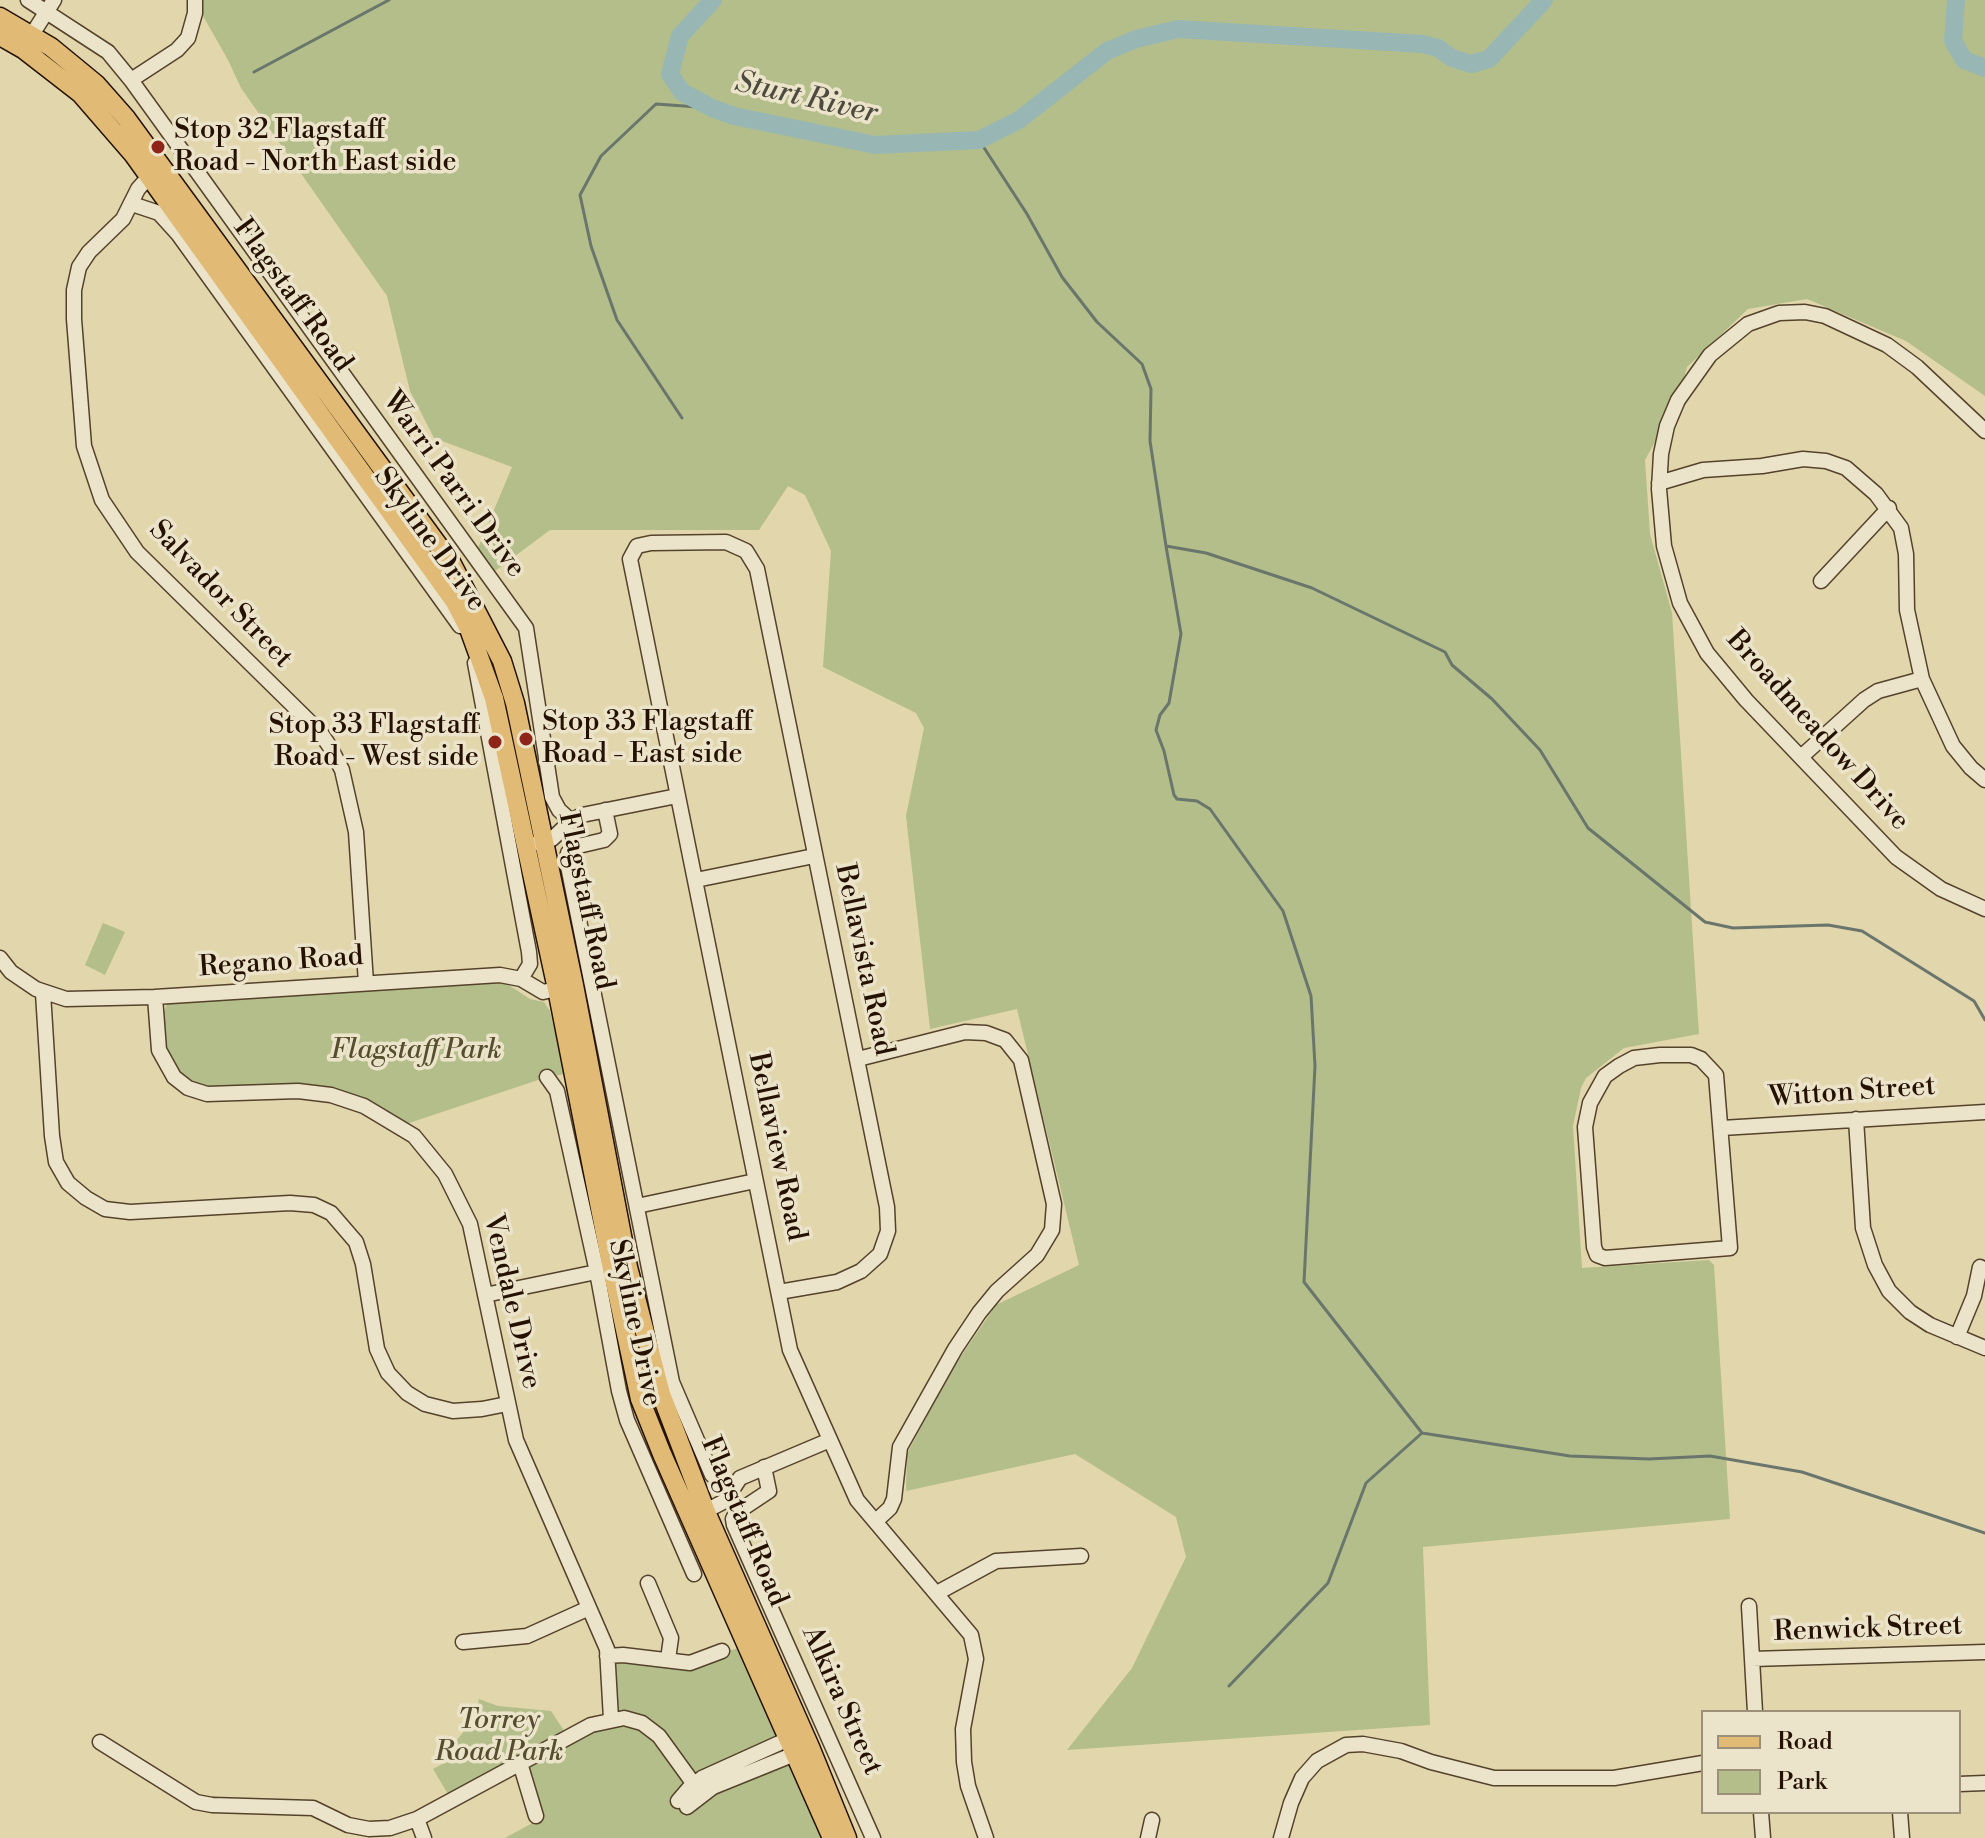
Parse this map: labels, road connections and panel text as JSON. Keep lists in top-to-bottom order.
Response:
{
  "streets": {
    "main road": ["Flagstaff Road"],
    "street": [
      "Warri Parri Drive",
      "Skyline Drive",
      "Salvador Street",
      "Broadmeadow Drive",
      "Bellavista Road",
      "Regano Road",
      "Witton Street",
      "Bellaview Road",
      "Vendale Drive",
      "Renwick Street",
      "Alkira Street"
    ]
  },
  "crossings": [
    ["Flagstaff Road", "Skyline Drive"],
    ["Flagstaff Road", "Salvador Street"],
    ["Flagstaff Road", "Regano Road"],
    ["Skyline Drive", "Salvador Street"],
    ["Skyline Drive", "Regano Road"],
    ["Salvador Street", "Regano Road"],
    ["Bellavista Road", "Bellaview Road"],
    ["Regano Road", "Vendale Drive"]
  ],
  "water": ["Sturt River"],
  "parks": ["Flagstaff Park", "Torrey Road Park"],
  "places": ["Stop 32 Flagstaff Road - North East side", "Stop 33 Flagstaff Road - East side", "Stop 33 Flagstaff Road - West side"],
  "legend": ["Road", "Park"]
}
